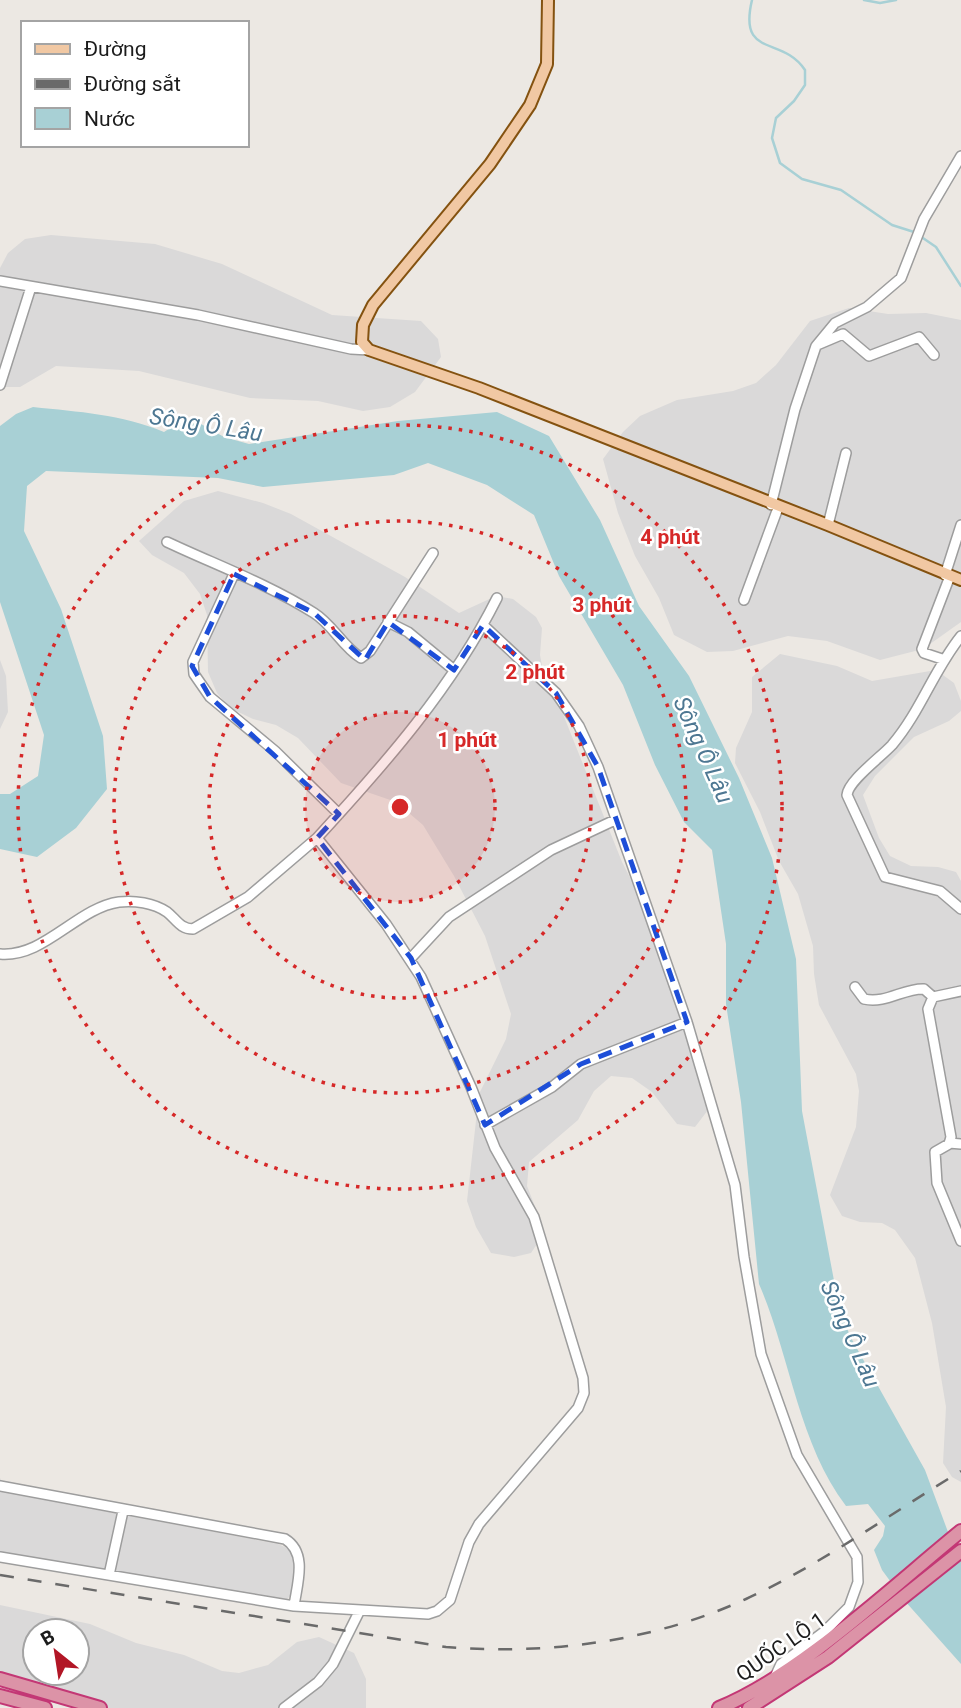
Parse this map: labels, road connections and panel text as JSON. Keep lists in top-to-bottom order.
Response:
{
  "streets": {
    "highway": ["QUỐC LỘ 1"]
  },
  "water": ["Sông Ô Lâu"],
  "legend": ["Đường", "Đường sắt", "Nước"],
  "north": "top left",
  "rings": [
    "4 phút",
    "3 phút",
    "2 phút",
    "1 phút"
  ]
}
